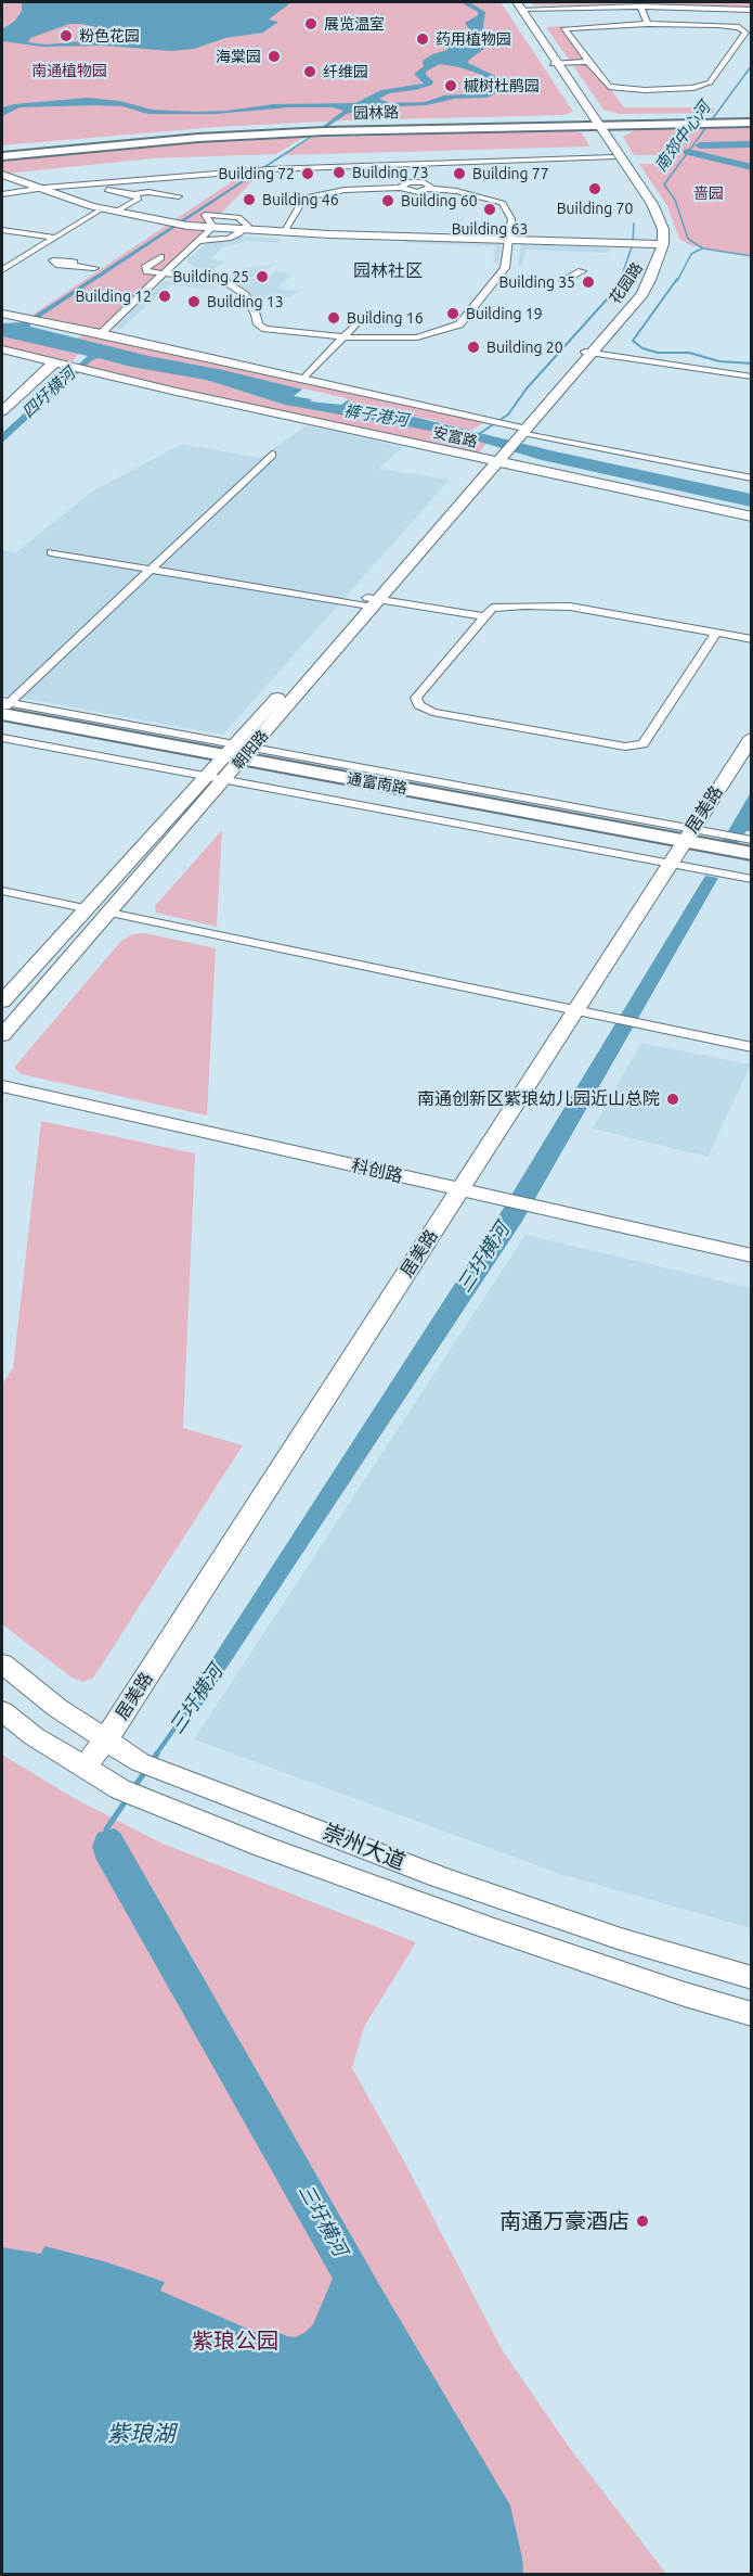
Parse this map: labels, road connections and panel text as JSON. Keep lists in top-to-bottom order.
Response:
{
  "streets": {
    "main road": [
      "园林路",
      "花园路",
      "安富路",
      "朝阳路",
      "通富南路",
      "居美路",
      "科创路",
      "崇州大道"
    ]
  },
  "crossings": [
    ["园林路", "花园路"],
    ["花园路", "安富路"],
    ["花园路", "朝阳路"],
    ["安富路", "朝阳路"],
    ["朝阳路", "通富南路"],
    ["通富南路", "居美路"],
    ["居美路", "科创路"],
    ["居美路", "崇州大道"]
  ],
  "districts": ["园林社区"],
  "water": [
    "南郊中心河",
    "四圩横河",
    "裤子港河",
    "三圩横河",
    "紫琅湖"
  ],
  "parks": ["南通植物园", "啬园", "紫琅公园"],
  "places": [
    "展览温室",
    "粉色花园",
    "药用植物园",
    "海棠园",
    "纤维园",
    "槭树杜鹃园",
    "Building 73",
    "Building 72",
    "Building 77",
    "Building 70",
    "Building 46",
    "Building 60",
    "Building 63",
    "Building 25",
    "Building 35",
    "Building 12",
    "Building 13",
    "Building 19",
    "Building 16",
    "Building 20",
    "南通创新区紫琅幼儿园近山总院",
    "南通万豪酒店"
  ]
}
